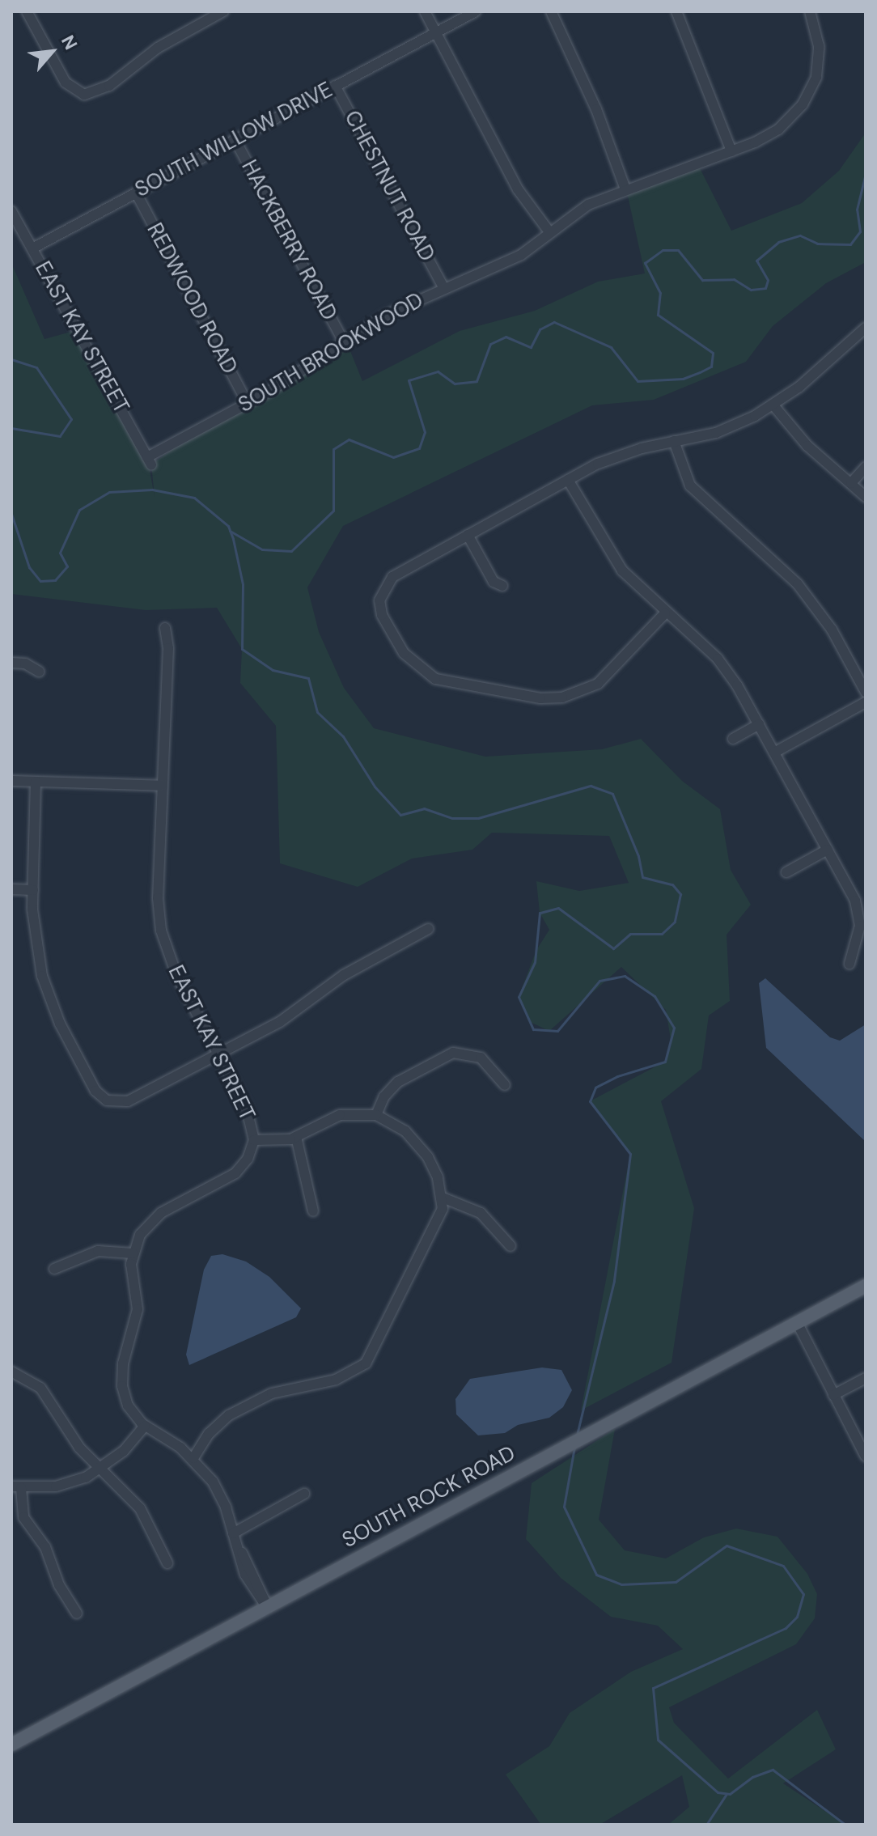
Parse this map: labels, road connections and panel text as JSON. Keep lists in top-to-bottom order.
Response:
{
  "streets": {
    "main road": ["SOUTH ROCK ROAD"],
    "street": [
      "SOUTH WILLOW DRIVE",
      "CHESTNUT ROAD",
      "HACKBERRY ROAD",
      "REDWOOD ROAD",
      "EAST KAY STREET",
      "SOUTH BROOKWOOD"
    ]
  },
  "crossings": [
    ["SOUTH WILLOW DRIVE", "CHESTNUT ROAD"],
    ["SOUTH WILLOW DRIVE", "HACKBERRY ROAD"],
    ["SOUTH WILLOW DRIVE", "REDWOOD ROAD"],
    ["SOUTH WILLOW DRIVE", "EAST KAY STREET"],
    ["CHESTNUT ROAD", "SOUTH BROOKWOOD"],
    ["HACKBERRY ROAD", "SOUTH BROOKWOOD"],
    ["REDWOOD ROAD", "SOUTH BROOKWOOD"],
    ["EAST KAY STREET", "SOUTH BROOKWOOD"]
  ],
  "north": "top right"
}
